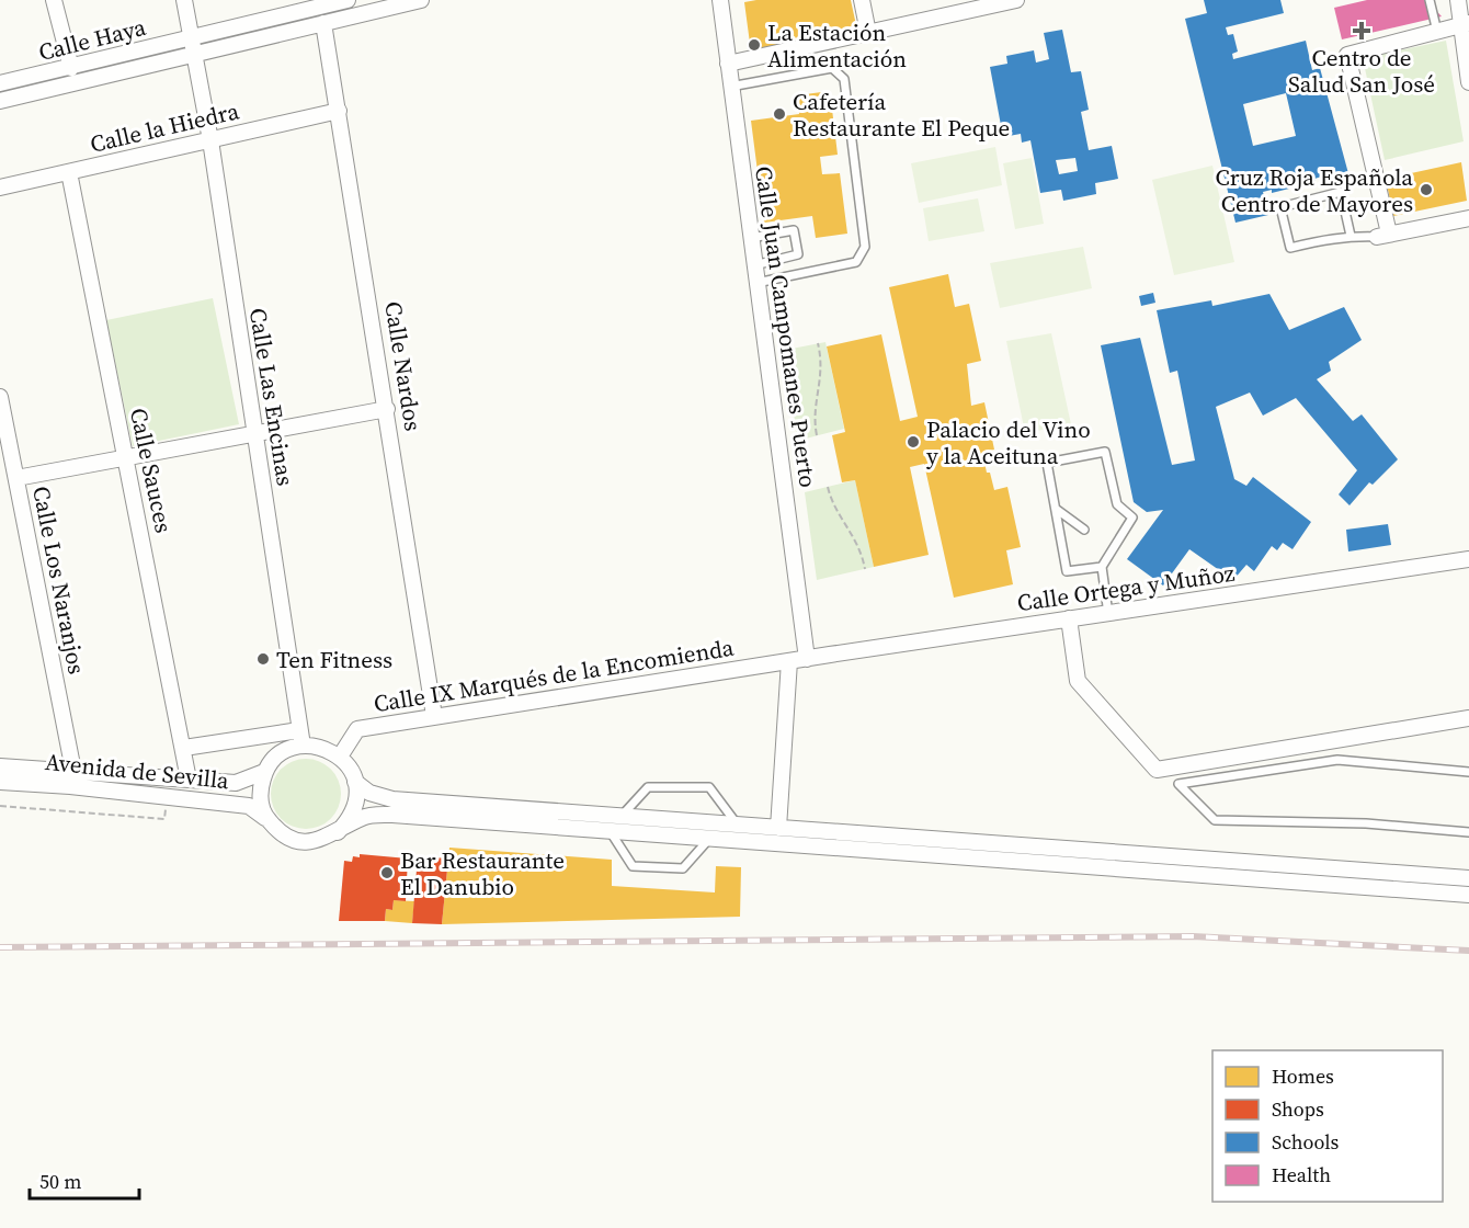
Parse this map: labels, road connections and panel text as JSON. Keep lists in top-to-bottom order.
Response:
{
  "streets": {
    "street": [
      "Calle Haya",
      "Calle la Hiedra",
      "Calle Juan Campomanes Puerto",
      "Calle Nardos",
      "Calle Las Encinas",
      "Calle Sauces",
      "Calle Los Naranjos",
      "Calle Ortega y Muñoz",
      "Calle IX Marqués de la Encomienda",
      "Avenida de Sevilla"
    ]
  },
  "crossings": [
    ["Calle Haya", "Calle Las Encinas"],
    ["Calle la Hiedra", "Calle Nardos"],
    ["Calle la Hiedra", "Calle Las Encinas"],
    ["Calle la Hiedra", "Calle Sauces"],
    ["Calle Juan Campomanes Puerto", "Calle Ortega y Muñoz"],
    ["Calle Nardos", "Calle IX Marqués de la Encomienda"],
    ["Calle Las Encinas", "Calle IX Marqués de la Encomienda"],
    ["Calle Las Encinas", "Avenida de Sevilla"],
    ["Calle Sauces", "Avenida de Sevilla"],
    ["Calle Los Naranjos", "Avenida de Sevilla"],
    ["Calle Ortega y Muñoz", "Calle IX Marqués de la Encomienda"],
    ["Calle IX Marqués de la Encomienda", "Avenida de Sevilla"]
  ],
  "places": {
    "health": ["Centro de Salud San José"],
    "other": [
      "La Estación Alimentación",
      "Cafetería Restaurante El Peque",
      "Cruz Roja Española Centro de Mayores",
      "Palacio del Vino y la Aceituna",
      "Ten Fitness",
      "Bar Restaurante El Danubio"
    ]
  },
  "legend": [
    "Homes",
    "Shops",
    "Schools",
    "Health"
  ],
  "scale_bar": "50 m"
}
